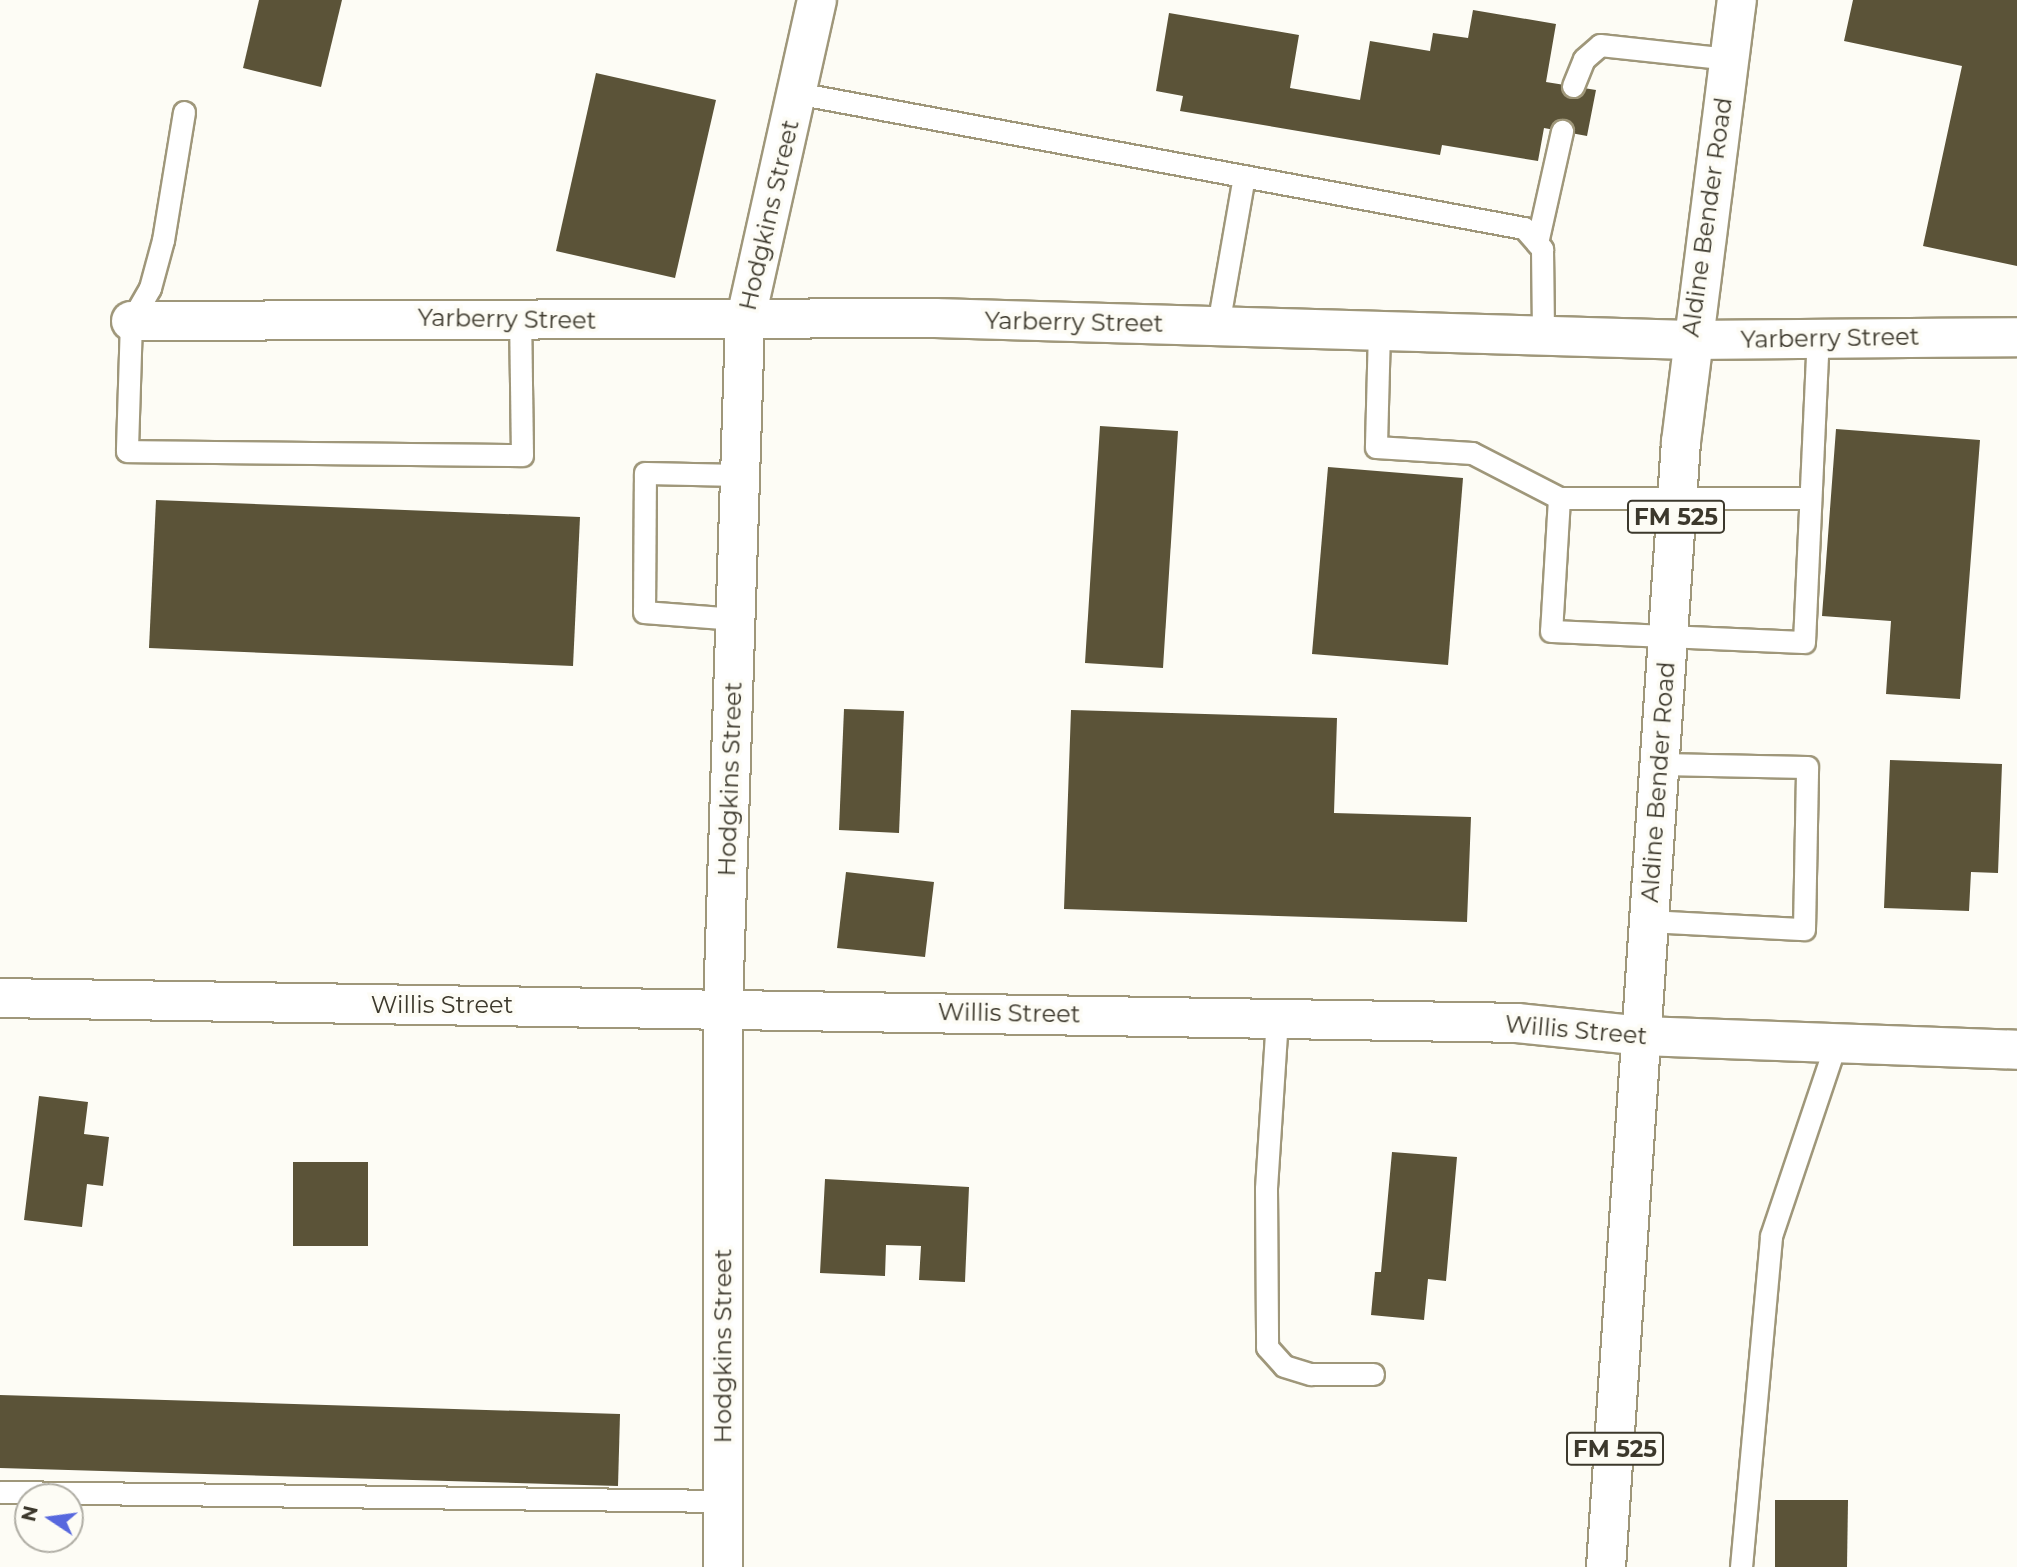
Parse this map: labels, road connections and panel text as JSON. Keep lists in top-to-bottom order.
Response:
{
  "streets": {
    "street": [
      "Hodgkins Street",
      "Aldine Bender Road",
      "Yarberry Street",
      "FM 525",
      "Willis Street"
    ]
  },
  "crossings": [
    ["Hodgkins Street", "Yarberry Street"],
    ["Hodgkins Street", "Willis Street"],
    ["Aldine Bender Road", "Yarberry Street"],
    ["Aldine Bender Road", "Willis Street"]
  ],
  "north": "left"
}
